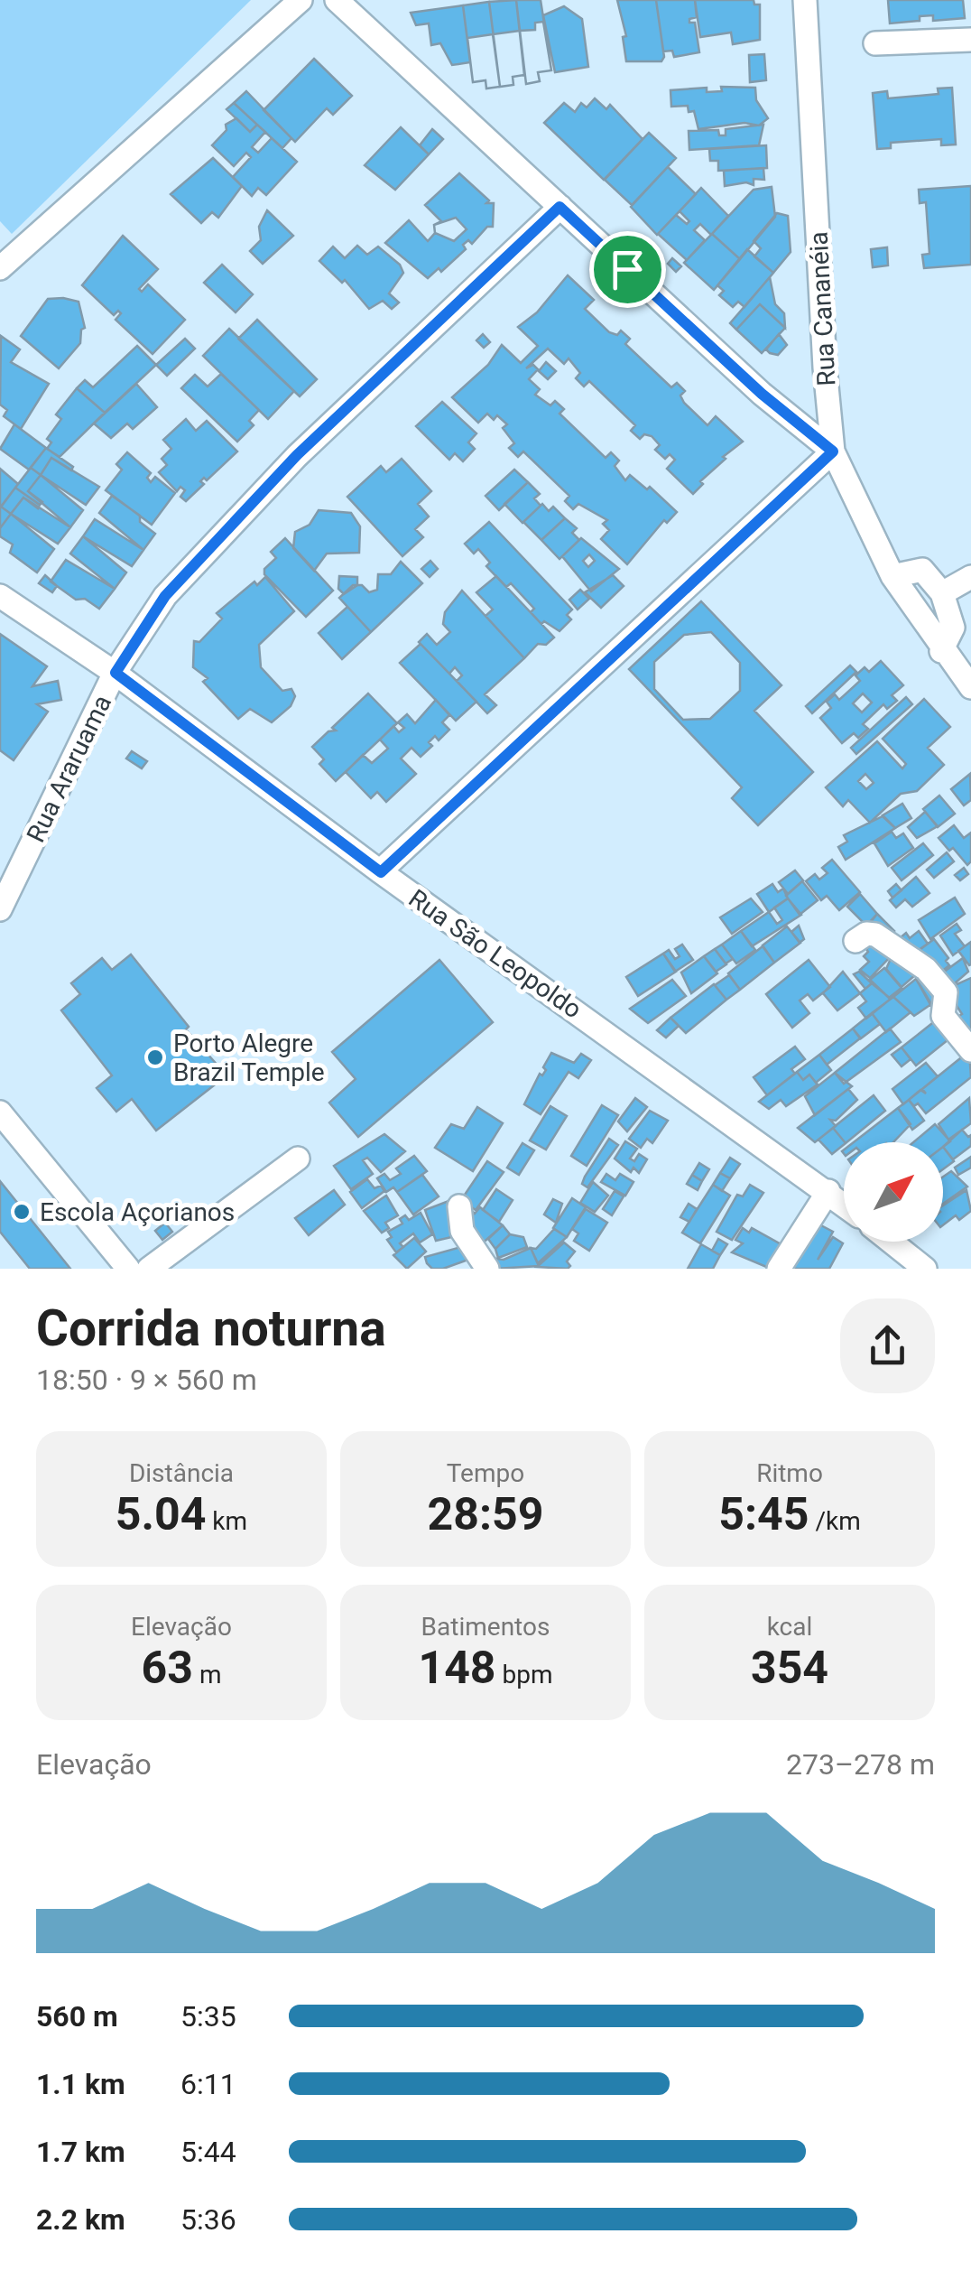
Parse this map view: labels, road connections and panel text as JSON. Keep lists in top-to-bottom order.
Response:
{
  "streets": {
    "street": ["Rua Cananéia", "Rua Araruama", "Rua São Leopoldo"]
  },
  "crossings": [
    ["Rua Araruama", "Rua São Leopoldo"]
  ],
  "places": ["Porto Alegre Brazil Temple", "Escola Açorianos"],
  "north": "top right",
  "page": {
    "heading": ["Corrida noturna", "18:50 · 9 × 560 m"],
    "stats": [
      ["Distância", "5.04 km"],
      ["Tempo", "28:59"],
      ["Ritmo", "5:45 /km"],
      ["Elevação", "63 m"],
      ["Batimentos", "148 bpm"],
      ["kcal", "354"]
    ],
    "chart": ["Elevação", "273–278 m"],
    "list": [
      {
        "name": "560 m",
        "note": "5:35"
      },
      {
        "name": "1.1 km",
        "note": "6:11"
      },
      {
        "name": "1.7 km",
        "note": "5:44"
      },
      {
        "name": "2.2 km",
        "note": "5:36"
      }
    ]
  }
}
